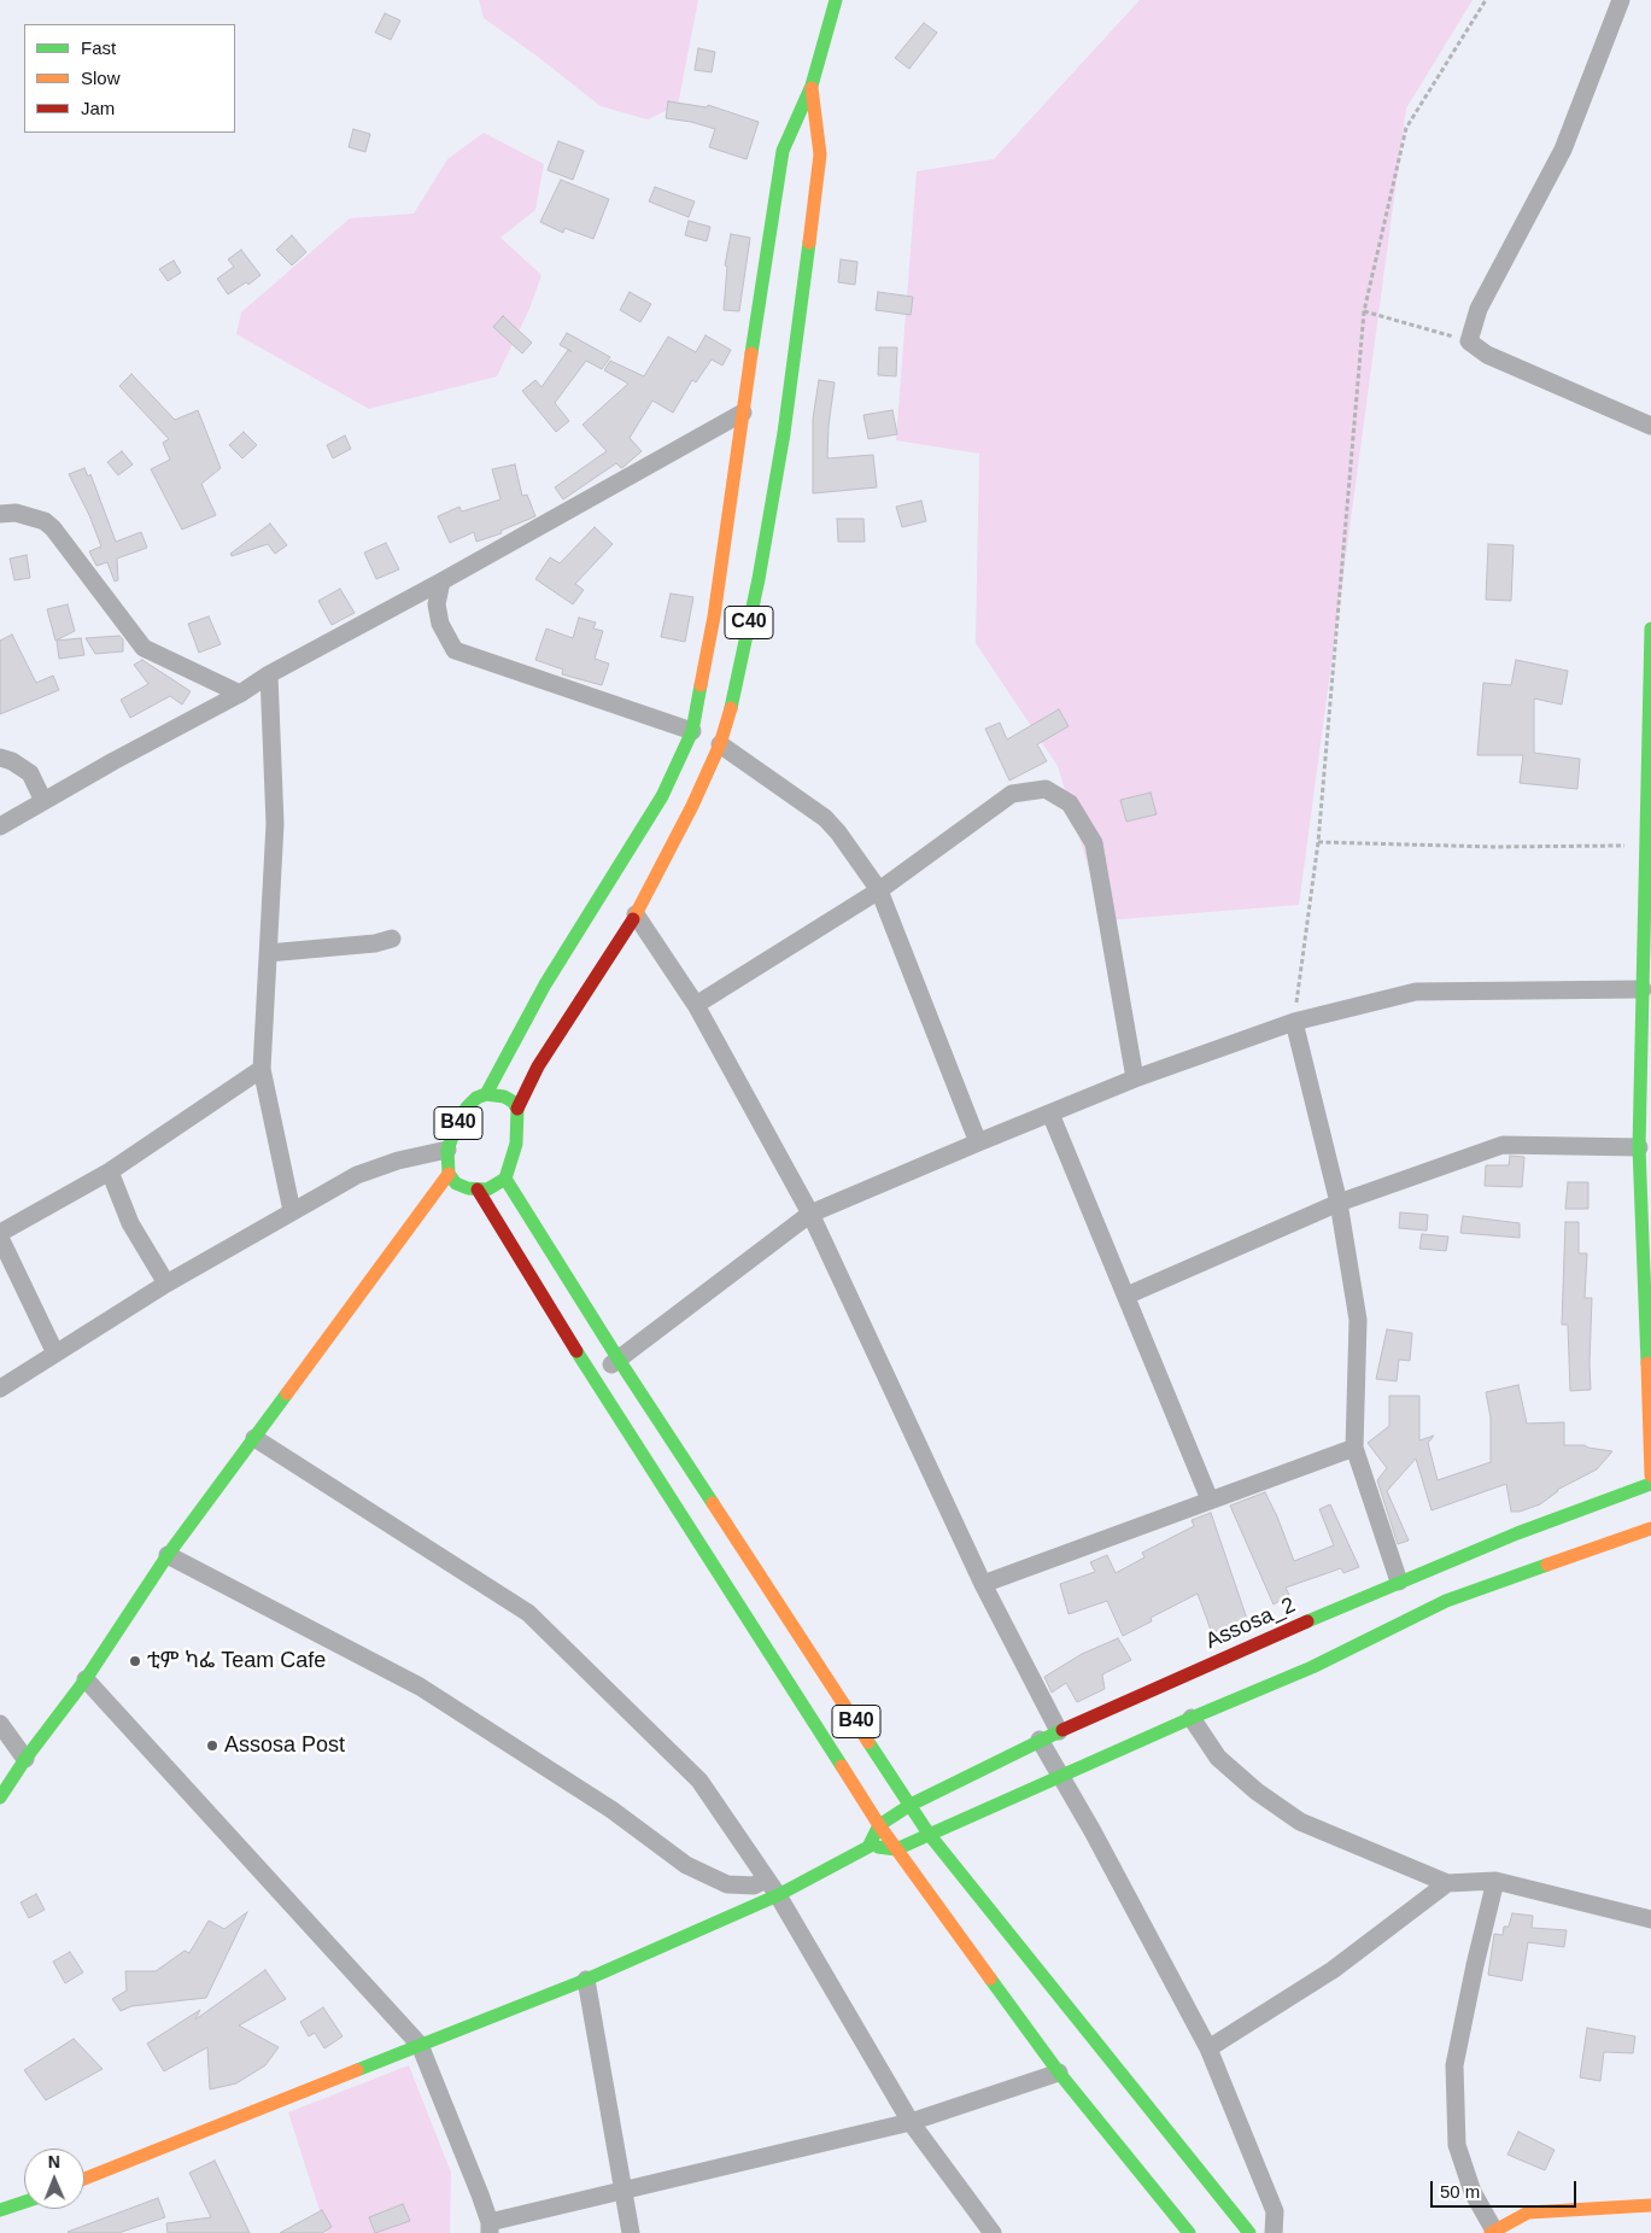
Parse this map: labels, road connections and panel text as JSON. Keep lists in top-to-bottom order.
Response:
{
  "streets": {
    "main road": ["C40", "B40", "Assosa_2"]
  },
  "crossings": [
    ["C40", "B40"],
    ["B40", "Assosa_2"]
  ],
  "places": ["ቲም ካፌ Team Cafe", "Assosa Post"],
  "legend": ["Fast", "Slow", "Jam"],
  "scale_bar": "50 m",
  "north": "top"
}
